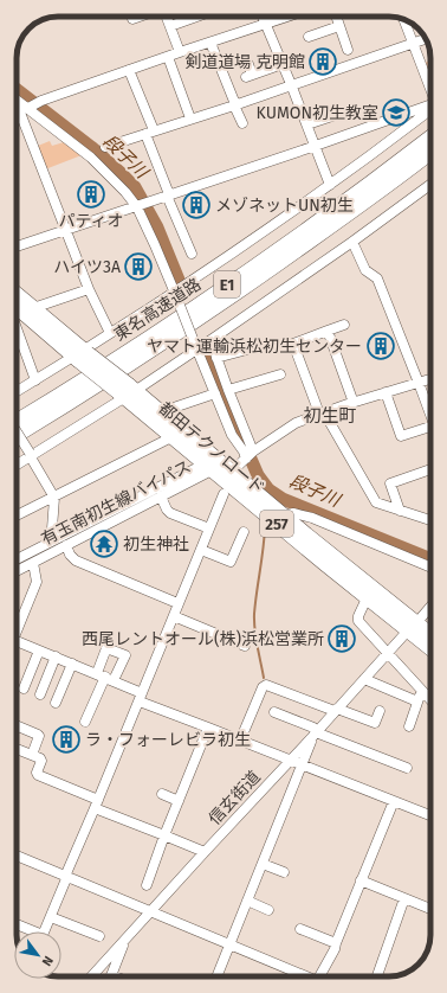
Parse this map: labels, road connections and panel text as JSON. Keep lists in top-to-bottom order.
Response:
{
  "streets": {
    "highway": [
      "E1",
      "東名高速道路",
      "都田テクノロード",
      "257"
    ],
    "street": ["有玉南初生線バイパス", "信玄街道"]
  },
  "crossings": [
    ["都田テクノロード", "有玉南初生線バイパス"],
    ["都田テクノロード", "信玄街道"]
  ],
  "districts": ["初生町"],
  "water": ["段子川"],
  "places": {
    "building": [
      "剣道道場 克明館",
      "パティオ",
      "メゾネットUN初生",
      "ハイツ3A",
      "ヤマト運輸浜松初生センター",
      "西尾レントオール(株)浜松営業所",
      "ラ・フォーレビラ初生"
    ],
    "school or university": ["KUMON初生教室"],
    "temple": ["初生神社"]
  },
  "north": "bottom right"
}
